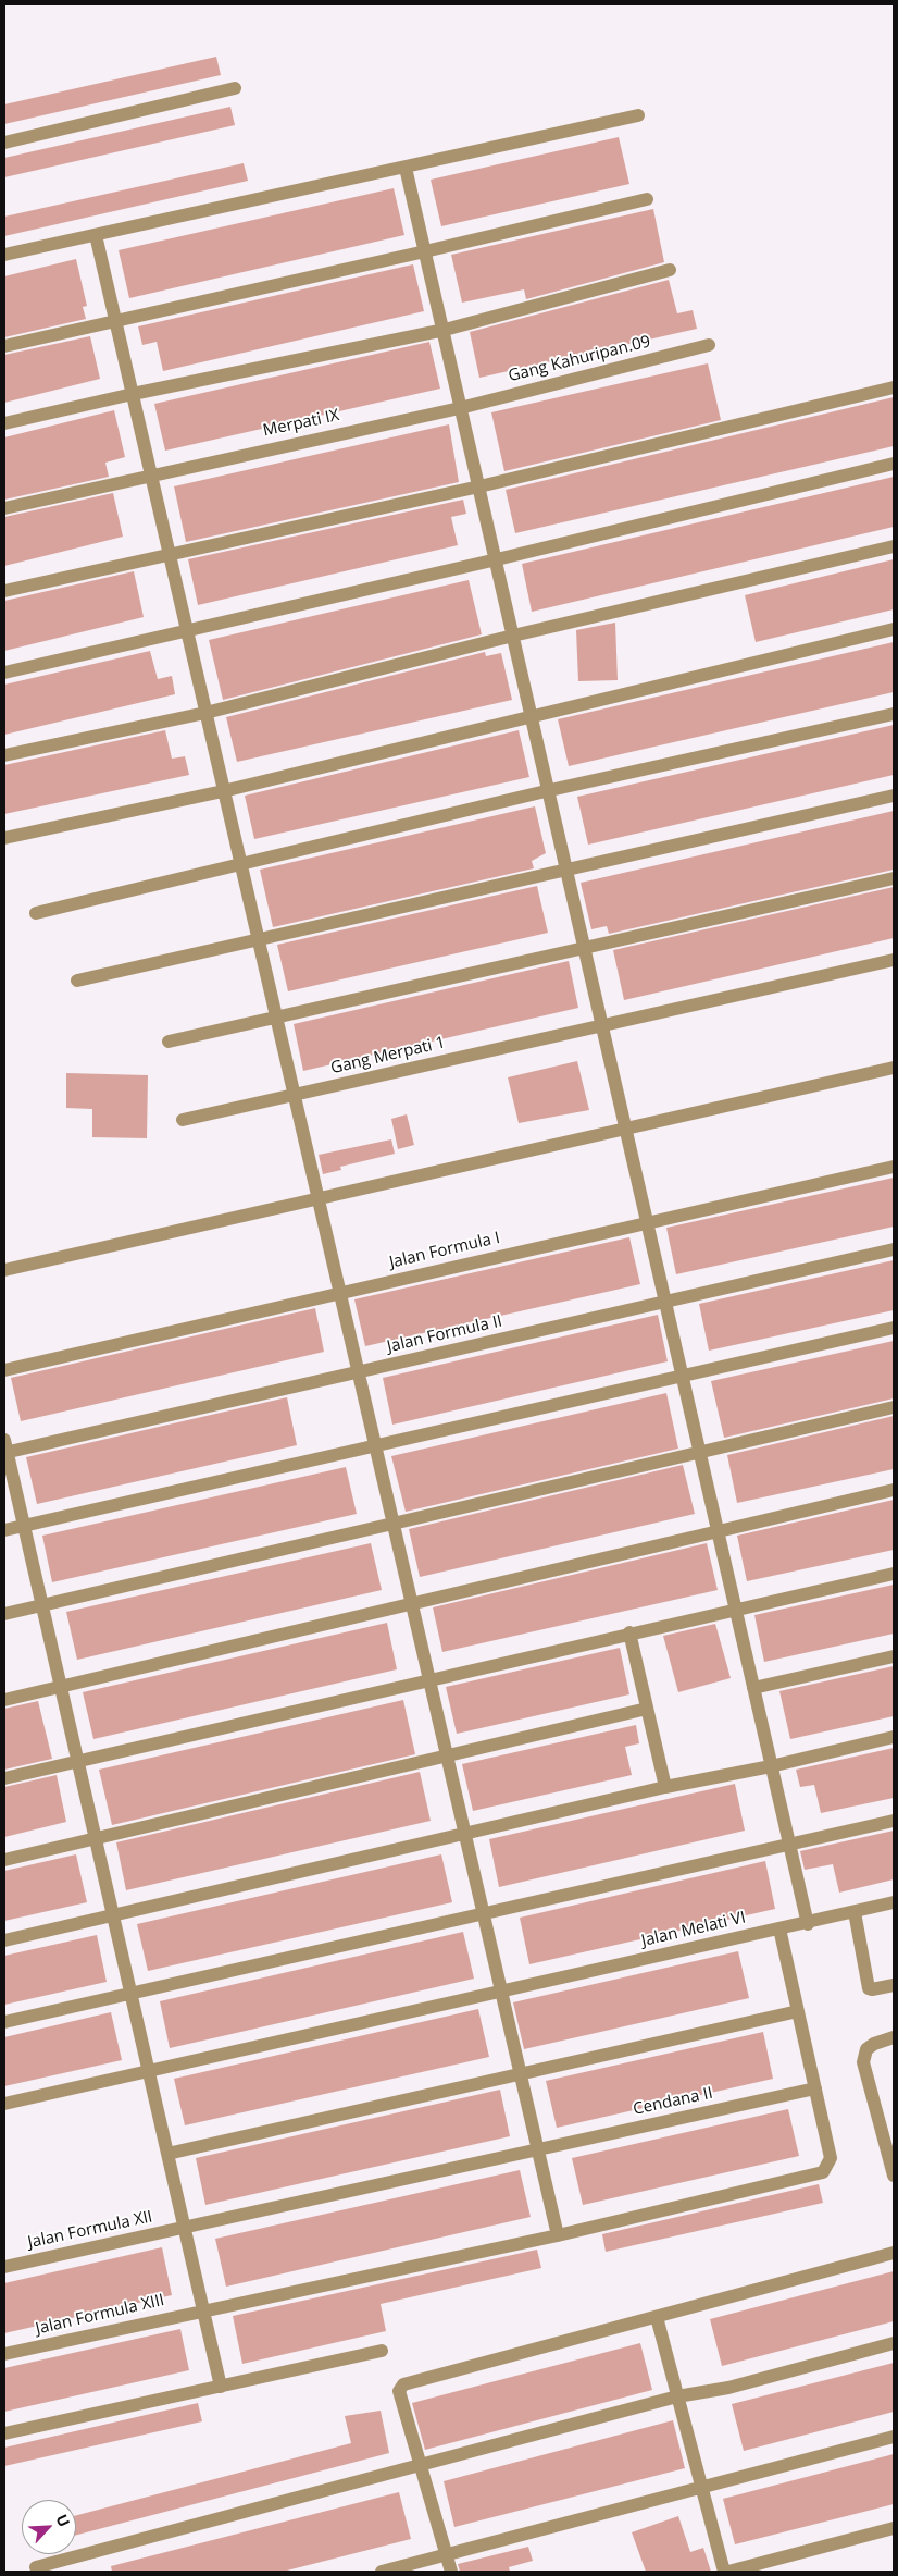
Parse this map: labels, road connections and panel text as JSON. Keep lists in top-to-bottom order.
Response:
{
  "streets": {
    "street": [
      "Gang Kahuripan.09",
      "Merpati IX",
      "Gang Merpati 1",
      "Jalan Formula I",
      "Jalan Formula II",
      "Jalan Melati VI",
      "Cendana II",
      "Jalan Formula XII",
      "Jalan Formula XIII"
    ]
  },
  "crossings": [
    ["Gang Kahuripan.09", "Merpati IX"],
    ["Jalan Melati VI", "Jalan Formula XIII"],
    ["Cendana II", "Jalan Formula XII"],
    ["Cendana II", "Jalan Formula XIII"]
  ],
  "north": "top right"
}
